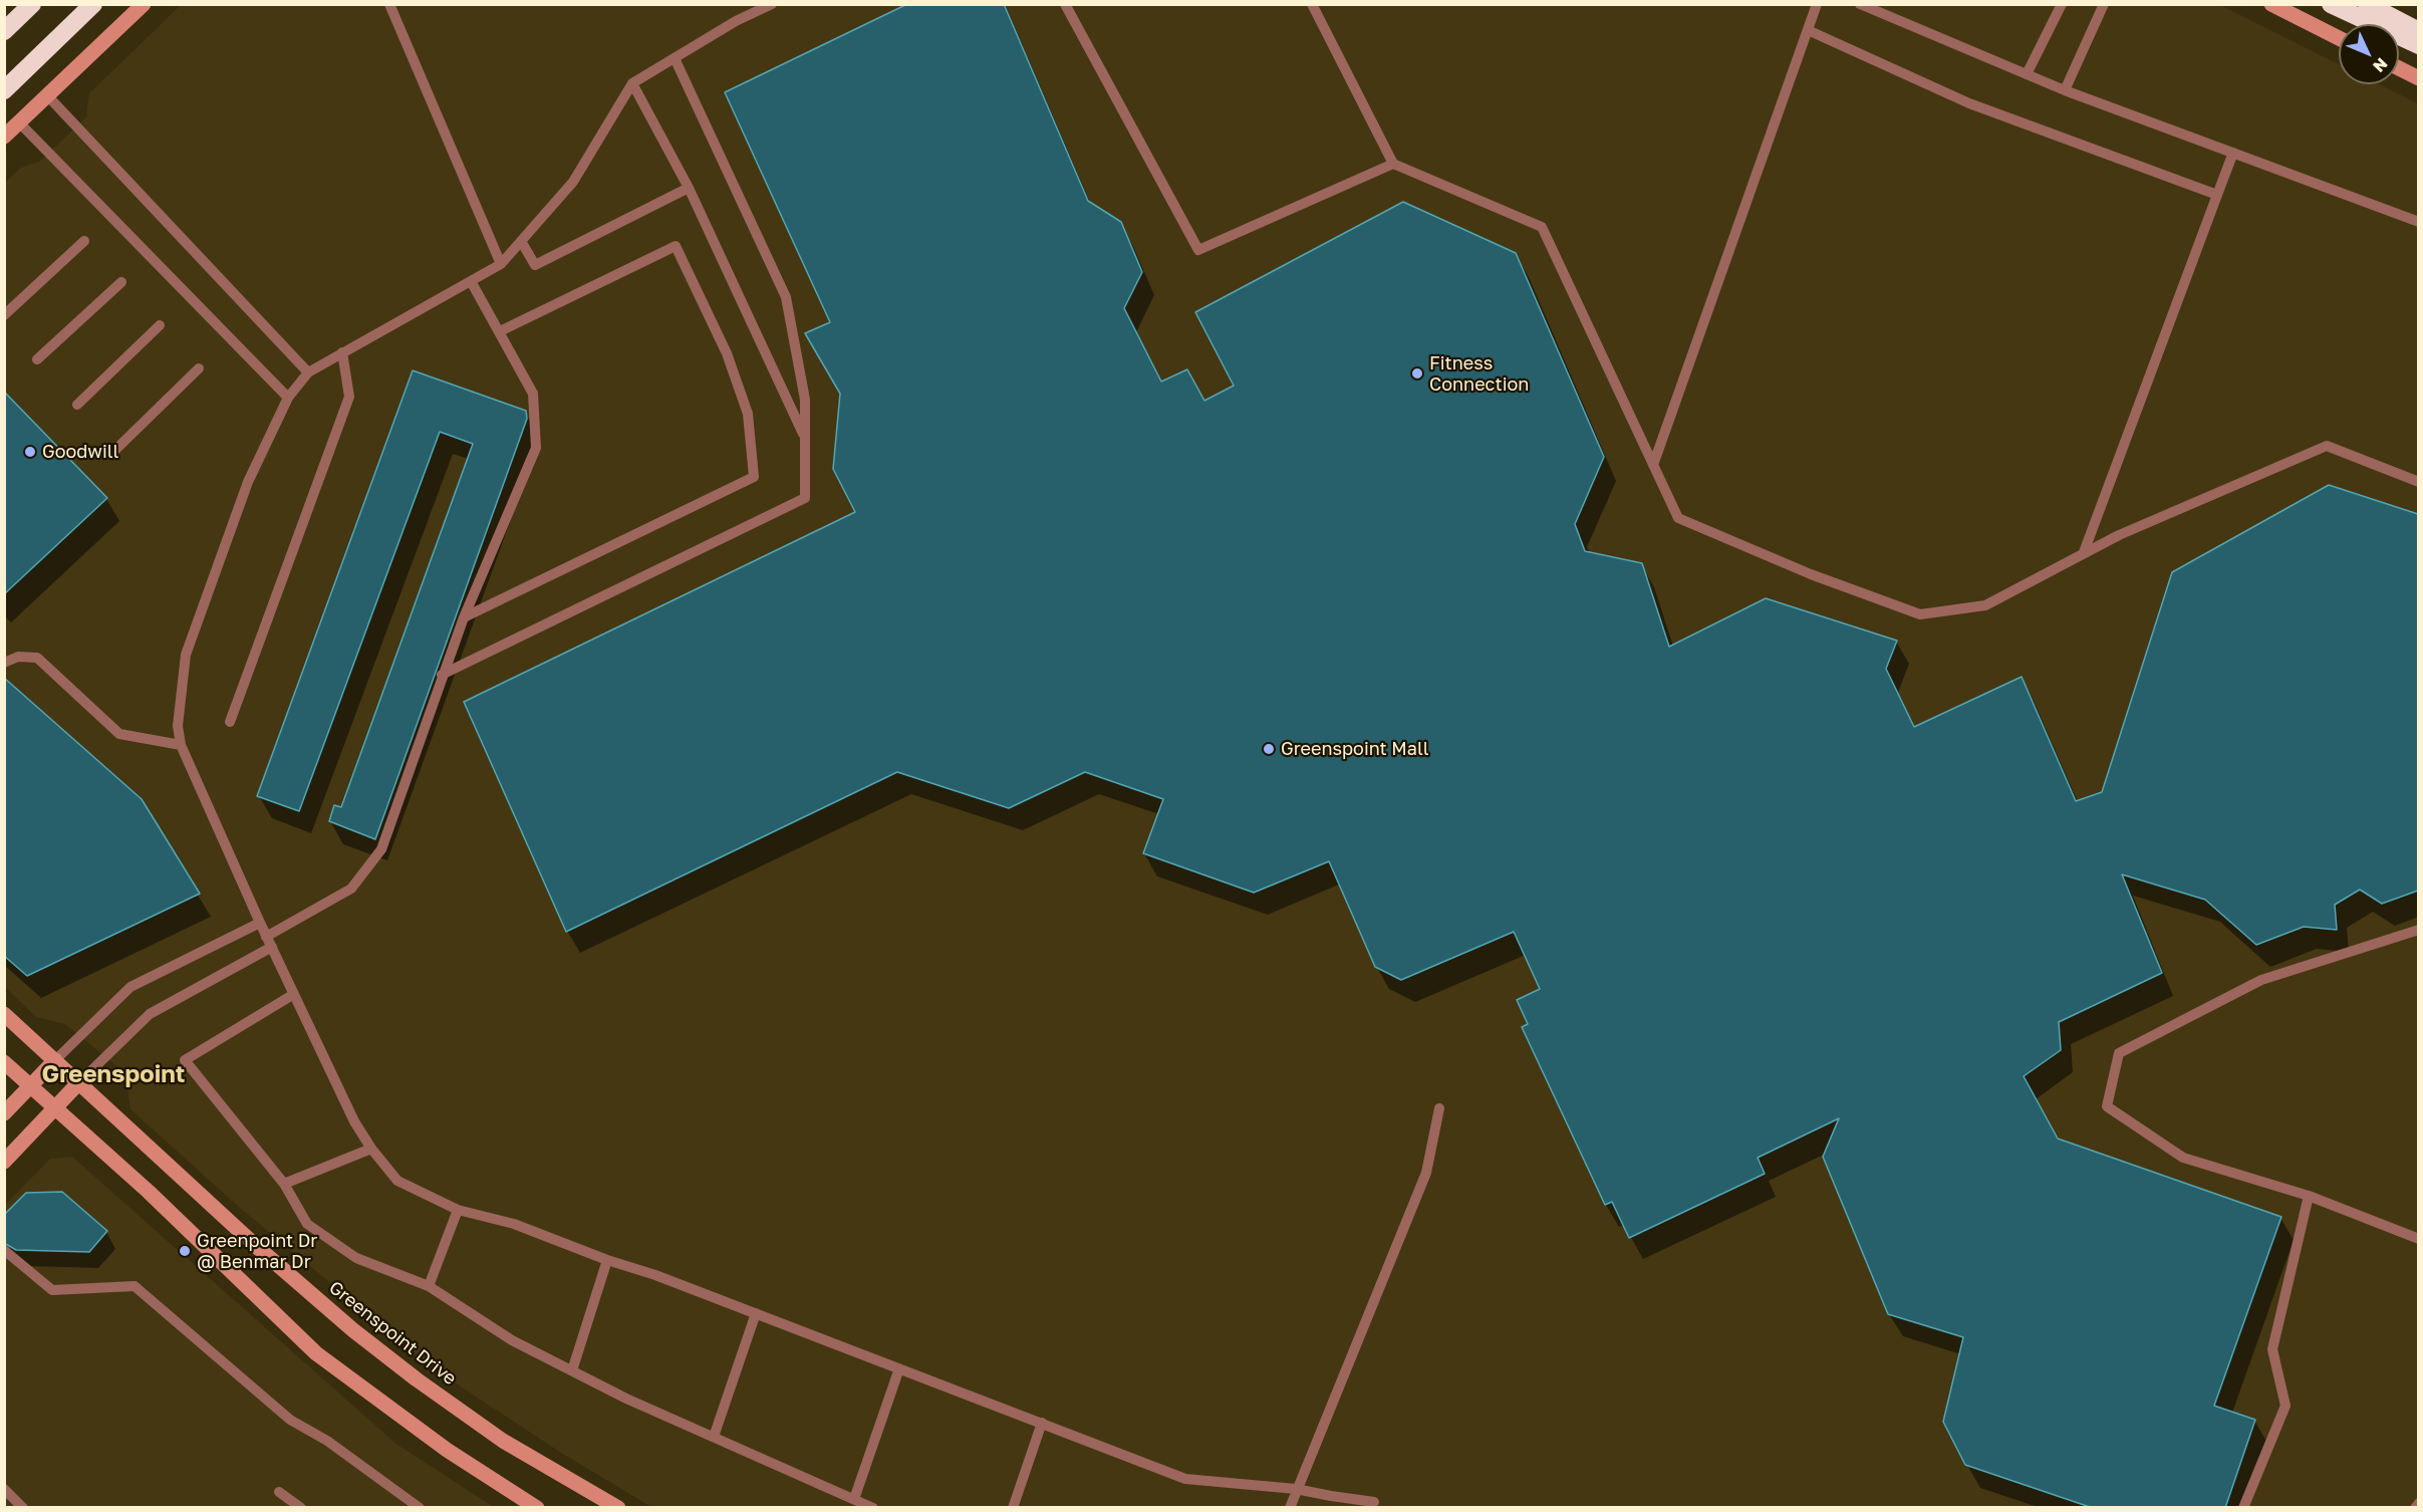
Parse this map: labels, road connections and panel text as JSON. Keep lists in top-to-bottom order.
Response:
{
  "streets": {
    "street": ["Greenspoint Drive"]
  },
  "districts": ["Greenspoint"],
  "places": [
    "Fitness Connection",
    "Goodwill",
    "Greenspoint Mall",
    "Greenpoint Dr @ Benmar Dr"
  ],
  "north": "bottom right"
}
